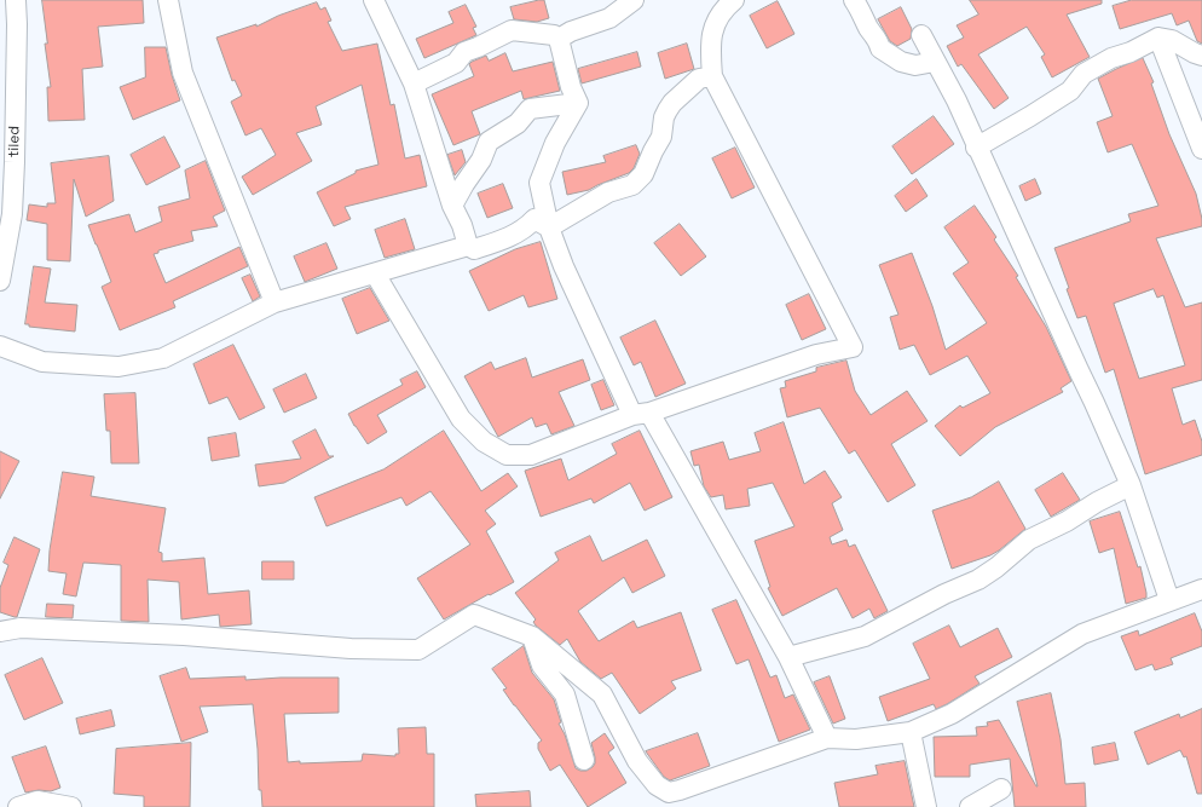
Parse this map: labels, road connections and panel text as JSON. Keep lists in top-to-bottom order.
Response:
{
  "streets": {
    "street": ["tiled"]
  }
}
